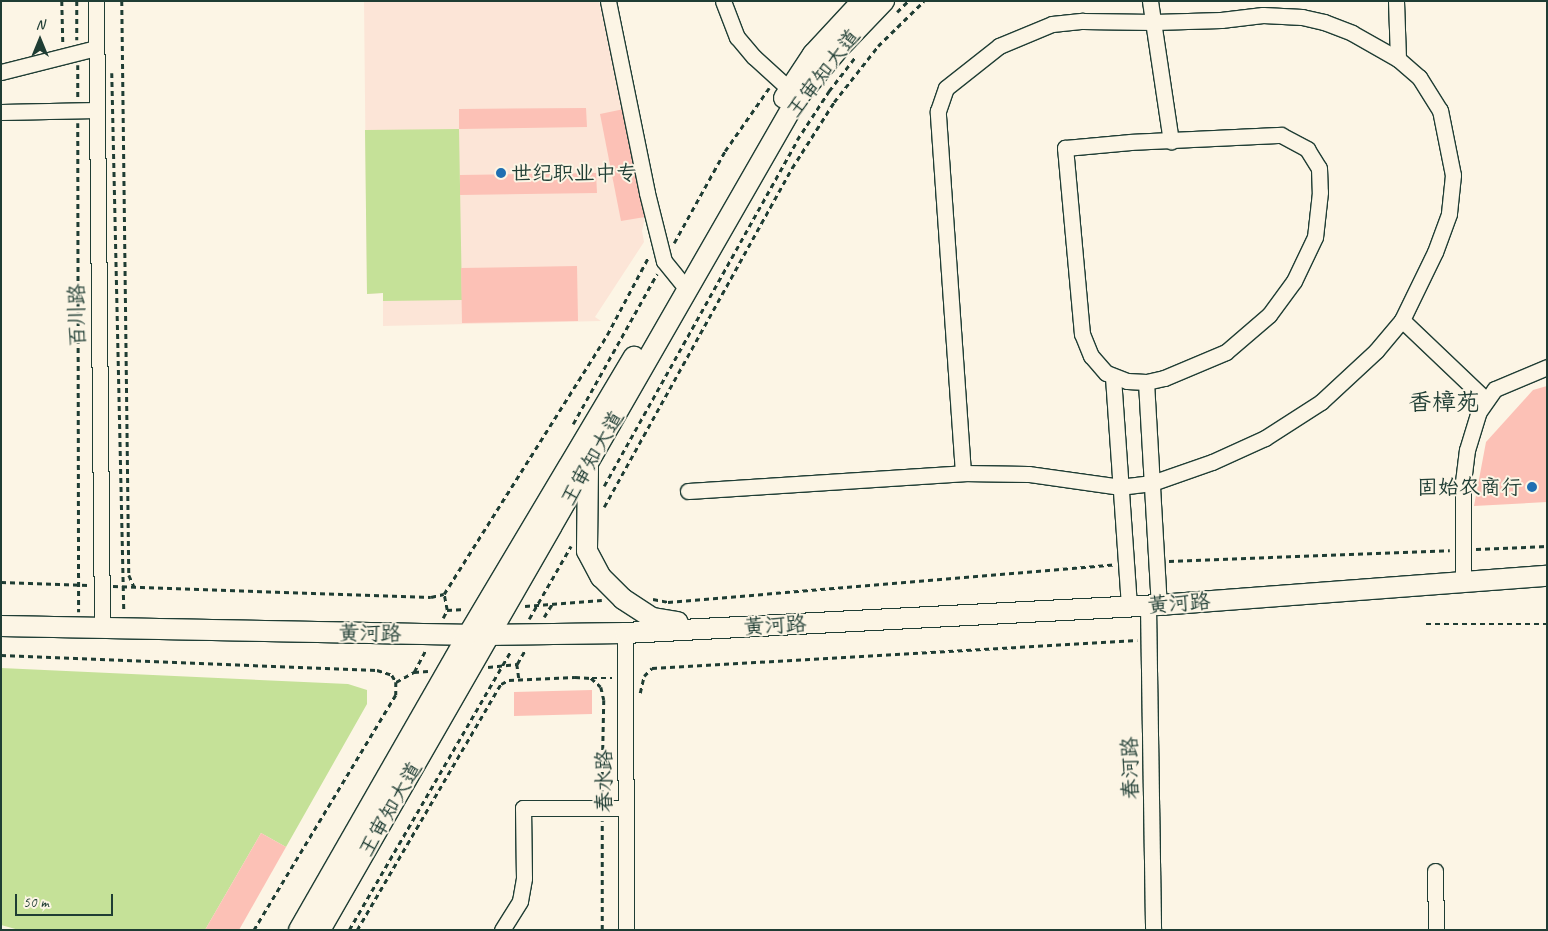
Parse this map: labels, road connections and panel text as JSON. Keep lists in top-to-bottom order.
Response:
{
  "streets": {
    "main road": ["王审知大道", "黄河路"],
    "street": ["百川路", "春河路", "春水路"]
  },
  "crossings": [
    ["王审知大道", "黄河路"],
    ["百川路", "黄河路"],
    ["黄河路", "春河路"],
    ["黄河路", "春水路"]
  ],
  "districts": ["香樟苑"],
  "places": ["世纪职业中专", "固始农商行"],
  "scale_bar": "50 m",
  "north": "top"
}
